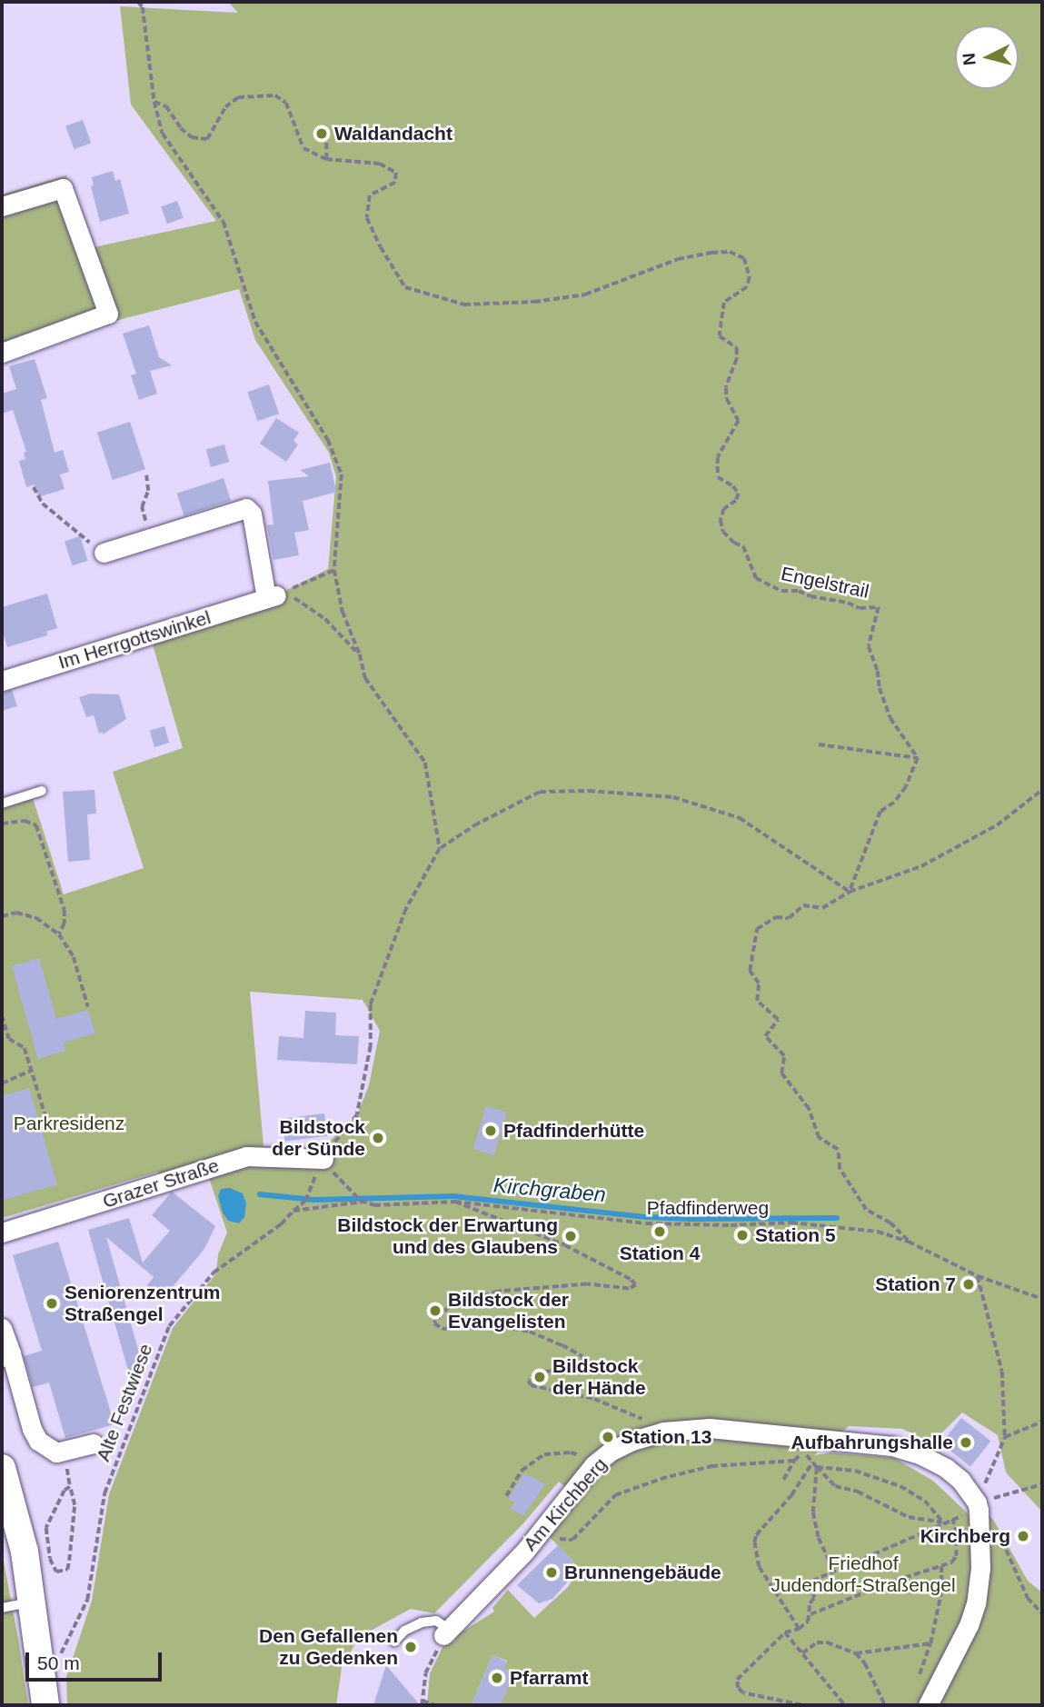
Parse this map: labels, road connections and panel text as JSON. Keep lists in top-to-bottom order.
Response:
{
  "streets": {
    "street": ["Im Herrgottswinkel", "Grazer Straße", "Am Kirchberg"],
    "path": ["Engelstrail", "Pfadfinderweg", "Alte Festwiese"]
  },
  "water": ["Kirchgraben"],
  "parks": ["Parkresidenz", "Friedhof Judendorf-Straßengel"],
  "places": [
    "Waldandacht",
    "Pfadfinderhütte",
    "Bildstock der Sünde",
    "Station 4",
    "Station 5",
    "Bildstock der Erwartung und des Glaubens",
    "Station 7",
    "Seniorenzentrum Straßengel",
    "Bildstock der Evangelisten",
    "Bildstock der Hände",
    "Station 13",
    "Aufbahrungshalle",
    "Kirchberg",
    "Brunnengebäude",
    "Den Gefallenen zu Gedenken",
    "Pfarramt"
  ],
  "scale_bar": "50 m",
  "north": "left"
}
